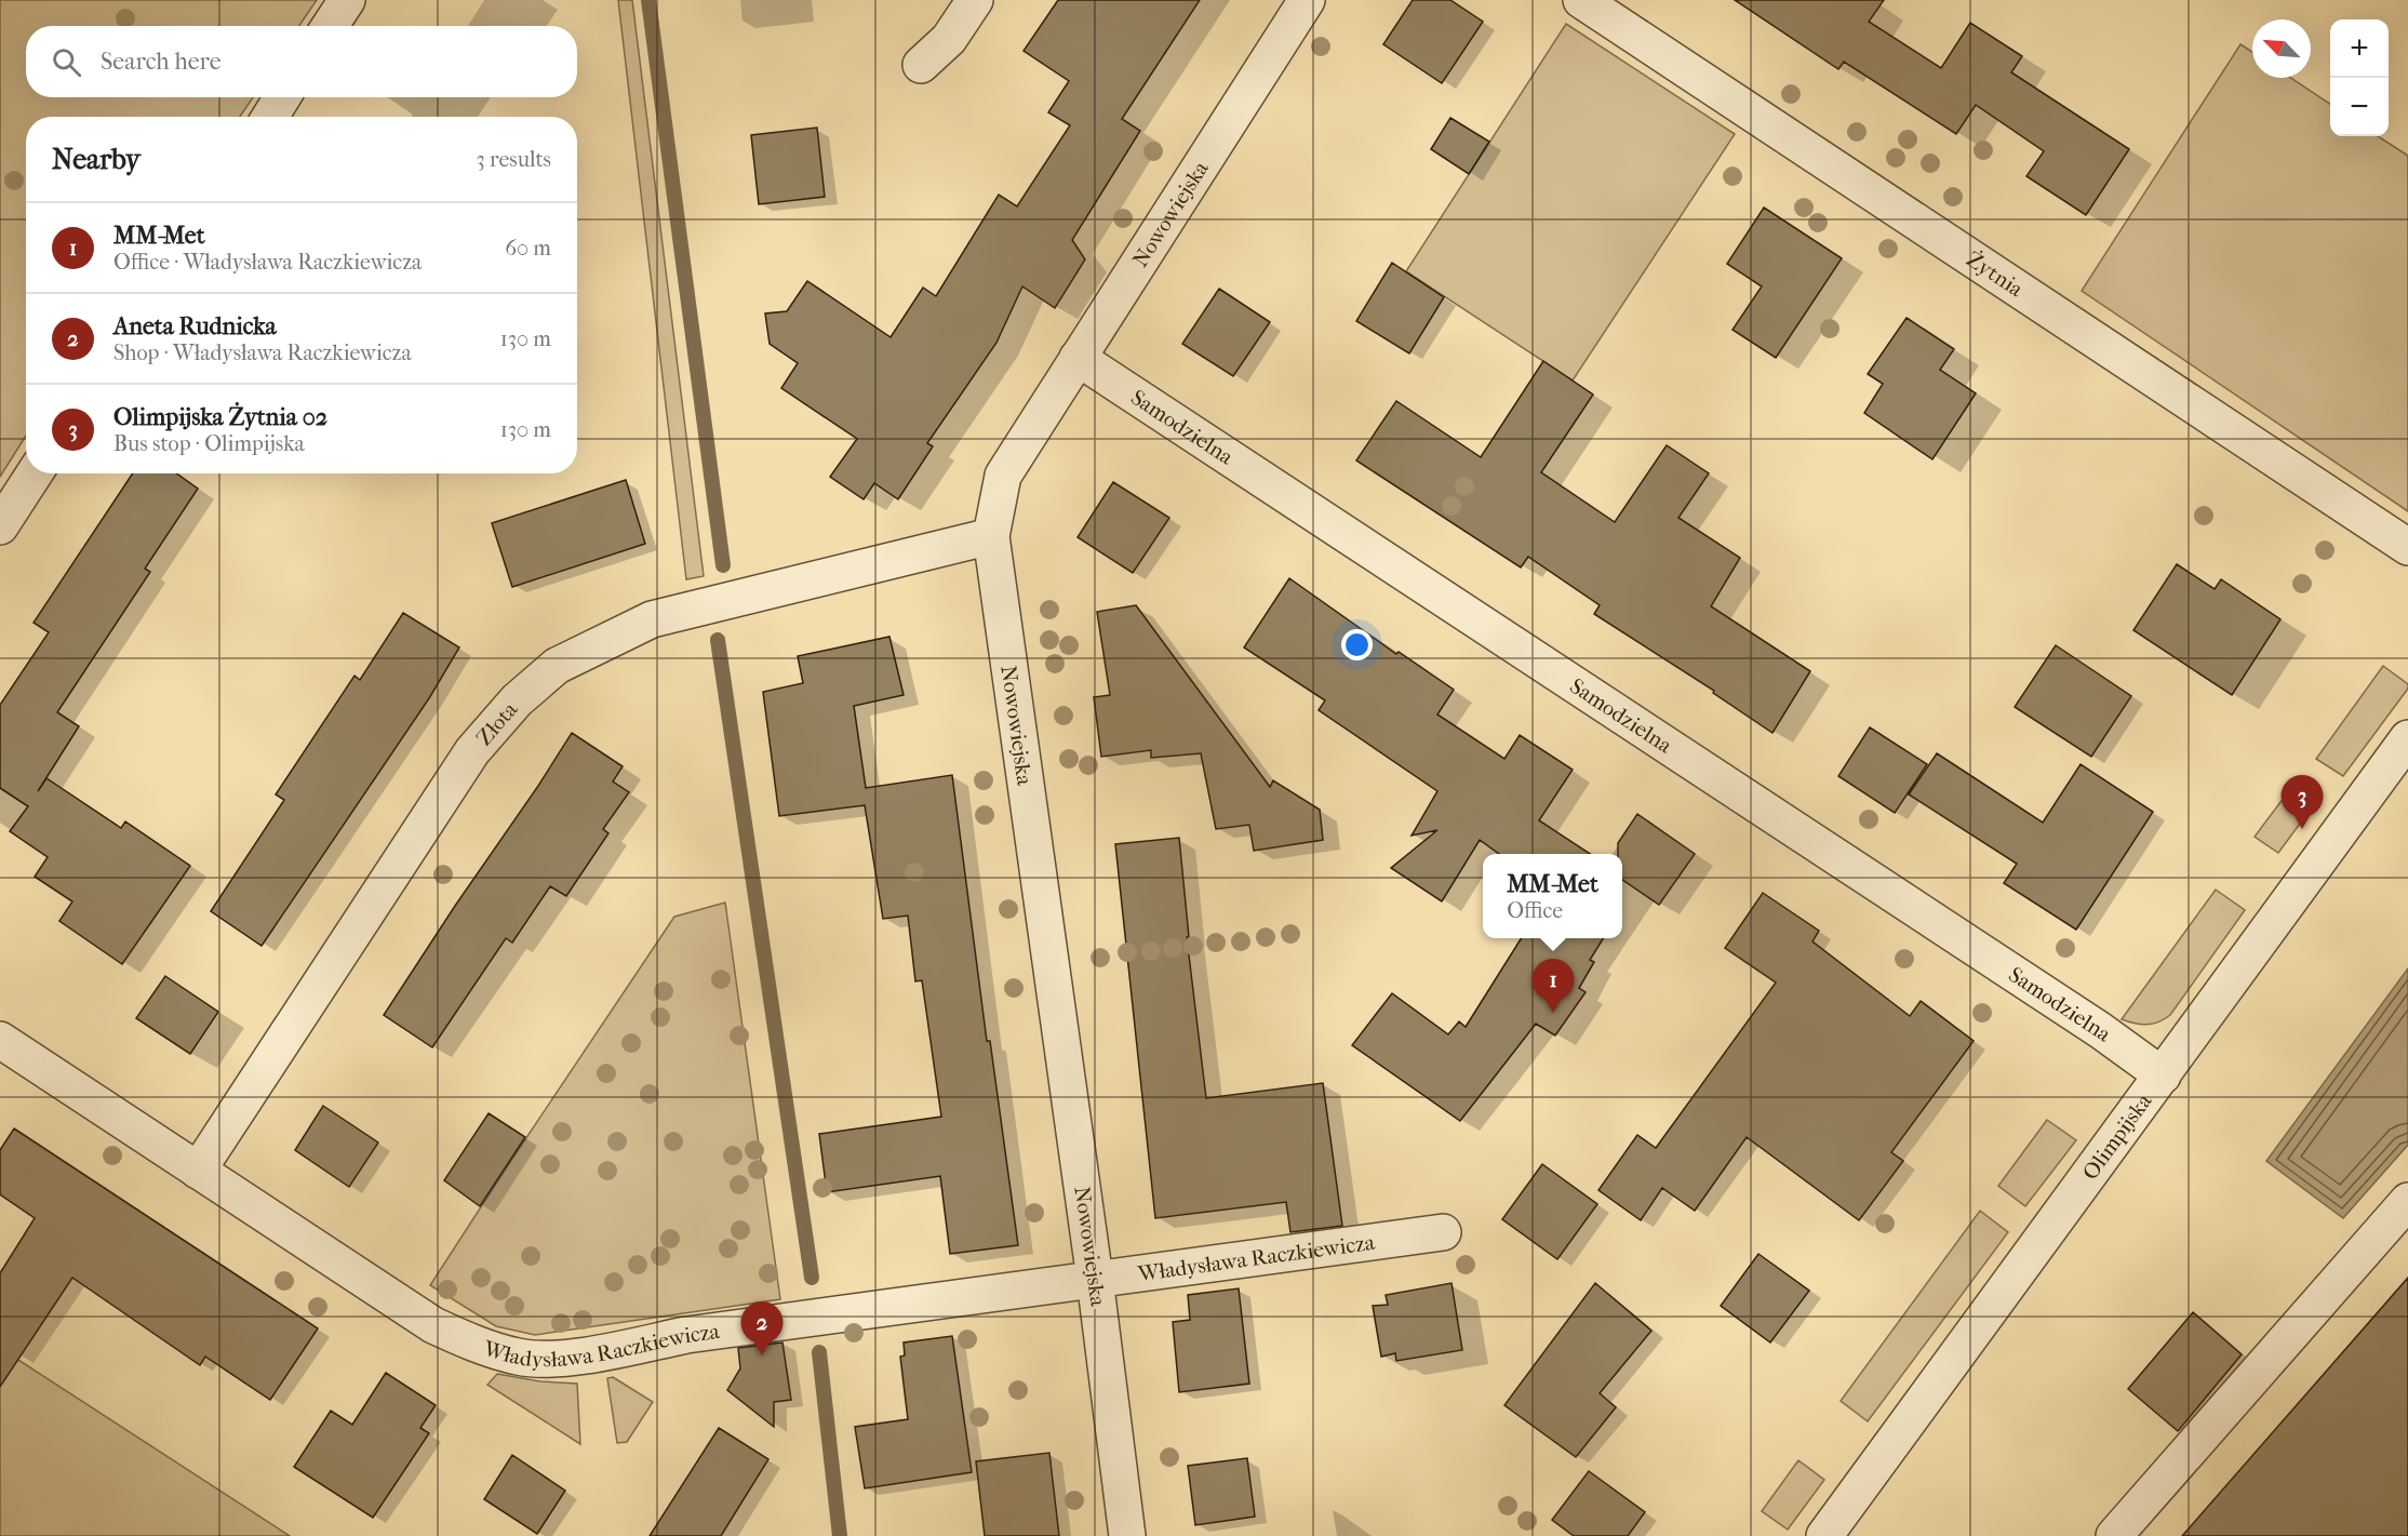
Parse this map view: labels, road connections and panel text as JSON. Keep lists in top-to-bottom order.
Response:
{
  "streets": {
    "street": [
      "Nowowiejska",
      "Żytnia",
      "Samodzielna",
      "Złota",
      "Olimpijska",
      "Władysława Raczkiewicza"
    ]
  },
  "crossings": [
    ["Nowowiejska", "Samodzielna"],
    ["Nowowiejska", "Złota"],
    ["Nowowiejska", "Władysława Raczkiewicza"],
    ["Samodzielna", "Olimpijska"],
    ["Złota", "Władysława Raczkiewicza"]
  ],
  "north": "top left",
  "page": {
    "map_buttons": ["+", "−"],
    "search": "Search here",
    "heading": ["Nearby", "3 results"],
    "list": [
      {
        "mark": "1",
        "name": "MM-Met",
        "note": "Office · Władysława Raczkiewicza",
        "value": "60 m"
      },
      {
        "mark": "2",
        "name": "Aneta Rudnicka",
        "note": "Shop · Władysława Raczkiewicza",
        "value": "130 m"
      },
      {
        "mark": "3",
        "name": "Olimpijska Żytnia 02",
        "note": "Bus stop · Olimpijska",
        "value": "130 m"
      }
    ],
    "pins": ["3", "1", "2"],
    "popup": ["MM-Met", "Office"]
  }
}
